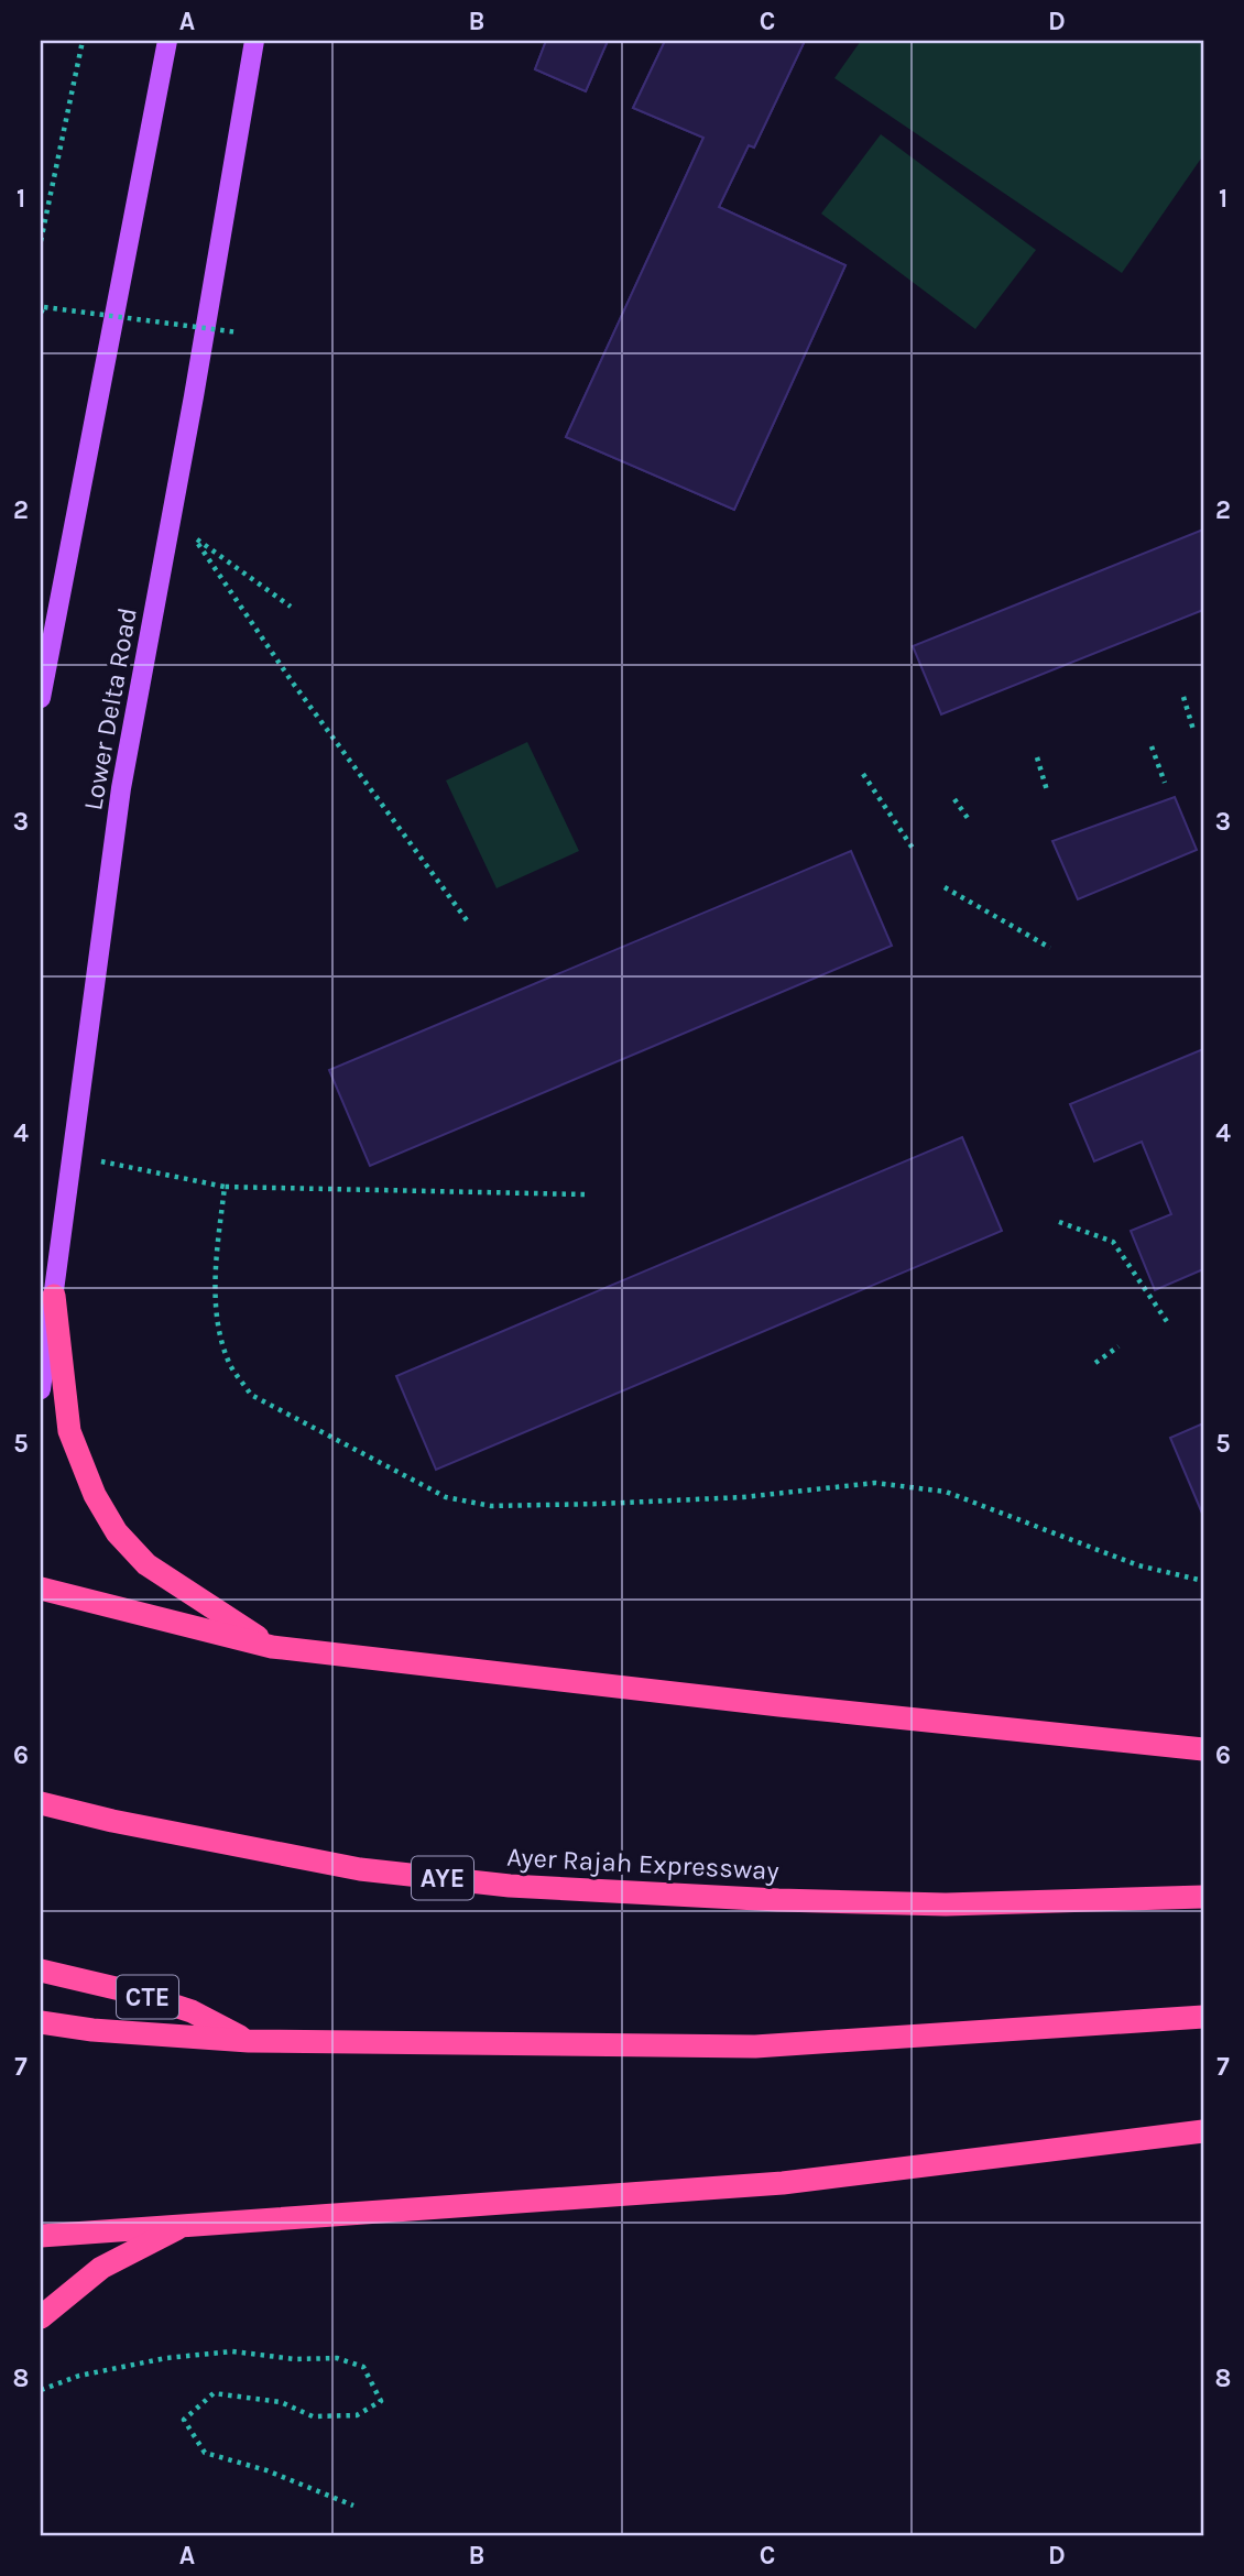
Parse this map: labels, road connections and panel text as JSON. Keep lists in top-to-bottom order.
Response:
{
  "streets": {
    "highway": ["Ayer Rajah Expressway", "AYE", "CTE"],
    "main road": ["Lower Delta Road"]
  },
  "grid": {
    "columns": [
      "A",
      "B",
      "C",
      "D"
    ],
    "rows": [
      "1",
      "2",
      "3",
      "4",
      "5",
      "6",
      "7",
      "8"
    ]
  }
}
